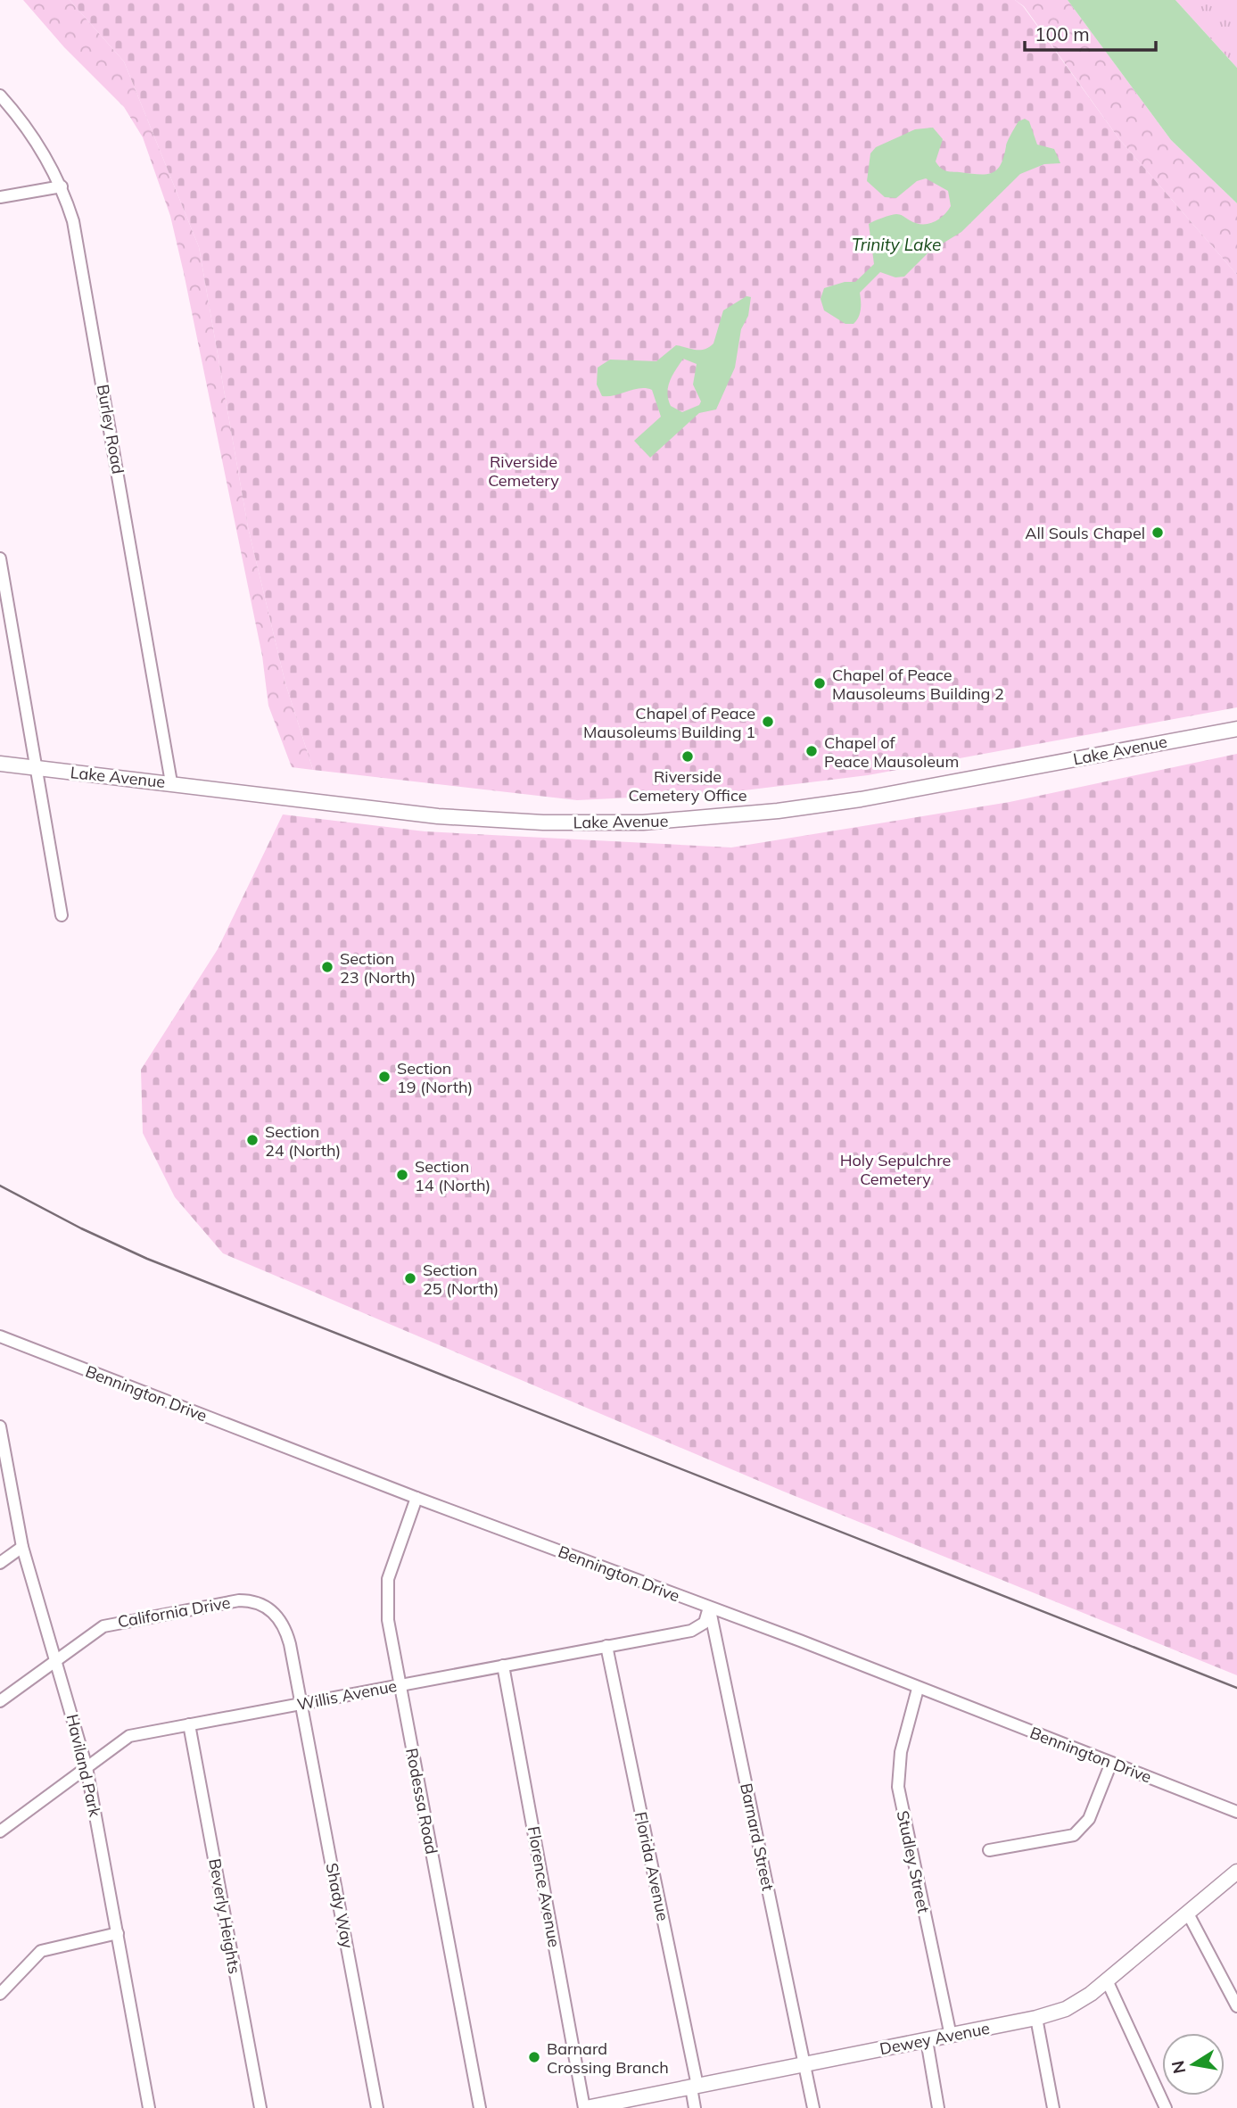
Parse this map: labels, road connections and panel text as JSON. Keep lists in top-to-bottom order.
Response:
{
  "streets": {
    "main road": ["Lake Avenue", "Dewey Avenue"],
    "street": [
      "Burley Road",
      "Bennington Drive",
      "California Drive",
      "Willis Avenue",
      "Haviland Park",
      "Rodessa Road",
      "Barnard Street",
      "Studley Street",
      "Florida Avenue",
      "Florence Avenue",
      "Shady Way",
      "Beverly Heights"
    ]
  },
  "crossings": [
    ["Burley Road", "Lake Avenue"],
    ["Bennington Drive", "Willis Avenue"],
    ["Bennington Drive", "Rodessa Road"],
    ["Bennington Drive", "Barnard Street"],
    ["Bennington Drive", "Studley Street"],
    ["California Drive", "Willis Avenue"],
    ["California Drive", "Haviland Park"],
    ["California Drive", "Shady Way"],
    ["Willis Avenue", "Haviland Park"],
    ["Willis Avenue", "Rodessa Road"],
    ["Willis Avenue", "Barnard Street"],
    ["Willis Avenue", "Florida Avenue"],
    ["Willis Avenue", "Florence Avenue"],
    ["Willis Avenue", "Shady Way"],
    ["Willis Avenue", "Beverly Heights"],
    ["Barnard Street", "Dewey Avenue"],
    ["Studley Street", "Dewey Avenue"],
    ["Florida Avenue", "Dewey Avenue"],
    ["Florence Avenue", "Dewey Avenue"]
  ],
  "water": ["Trinity Lake"],
  "parks": ["Riverside Cemetery", "Holy Sepulchre Cemetery"],
  "places": [
    "All Souls Chapel",
    "Chapel of Peace Mausoleums Building 2",
    "Chapel of Peace Mausoleums Building 1",
    "Chapel of Peace Mausoleum",
    "Riverside Cemetery Office",
    "Section 23 (North)",
    "Section 19 (North)",
    "Section 24 (North)",
    "Section 14 (North)",
    "Section 25 (North)",
    "Barnard Crossing Branch"
  ],
  "scale_bar": "100 m",
  "north": "left"
}
